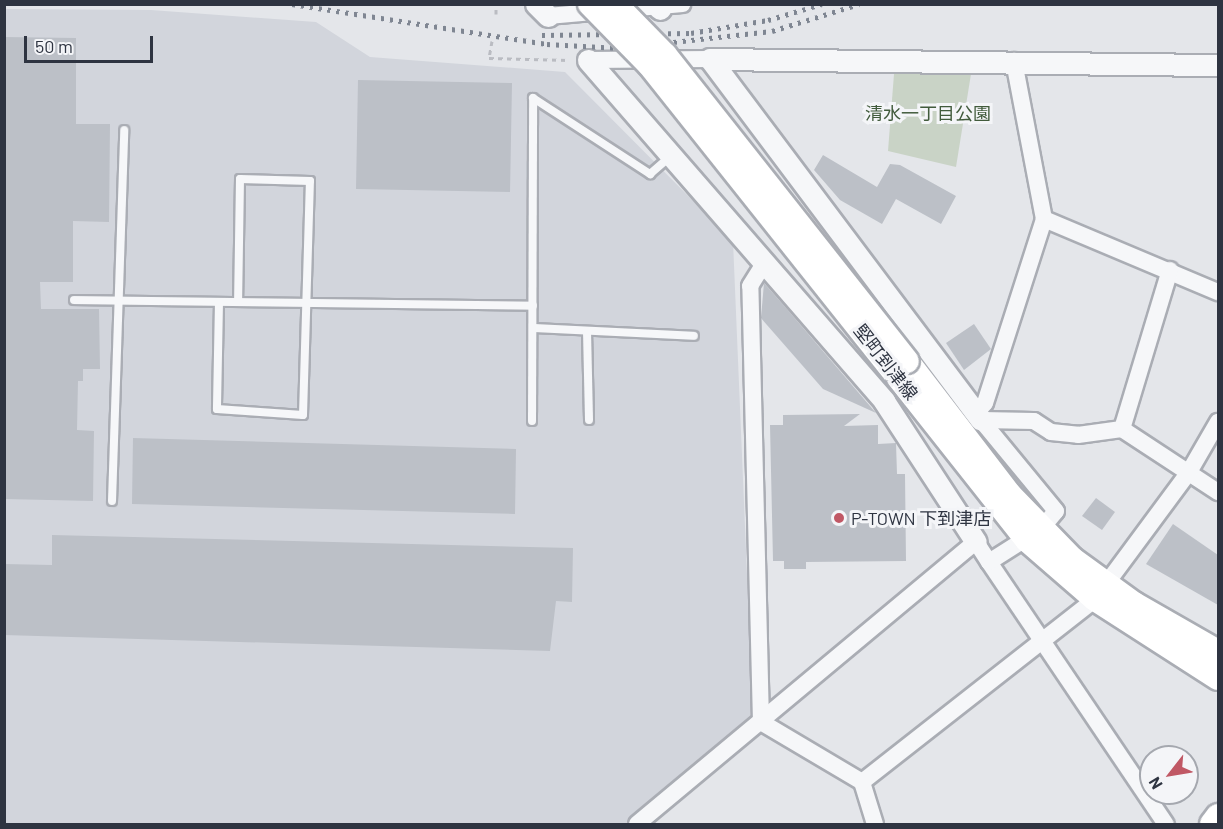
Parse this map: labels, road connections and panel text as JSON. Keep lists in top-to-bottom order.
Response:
{
  "streets": {
    "main road": ["堅町到津線"]
  },
  "parks": ["清水一丁目公園"],
  "places": ["P-TOWN 下到津店"],
  "scale_bar": "50 m",
  "north": "bottom left"
}
